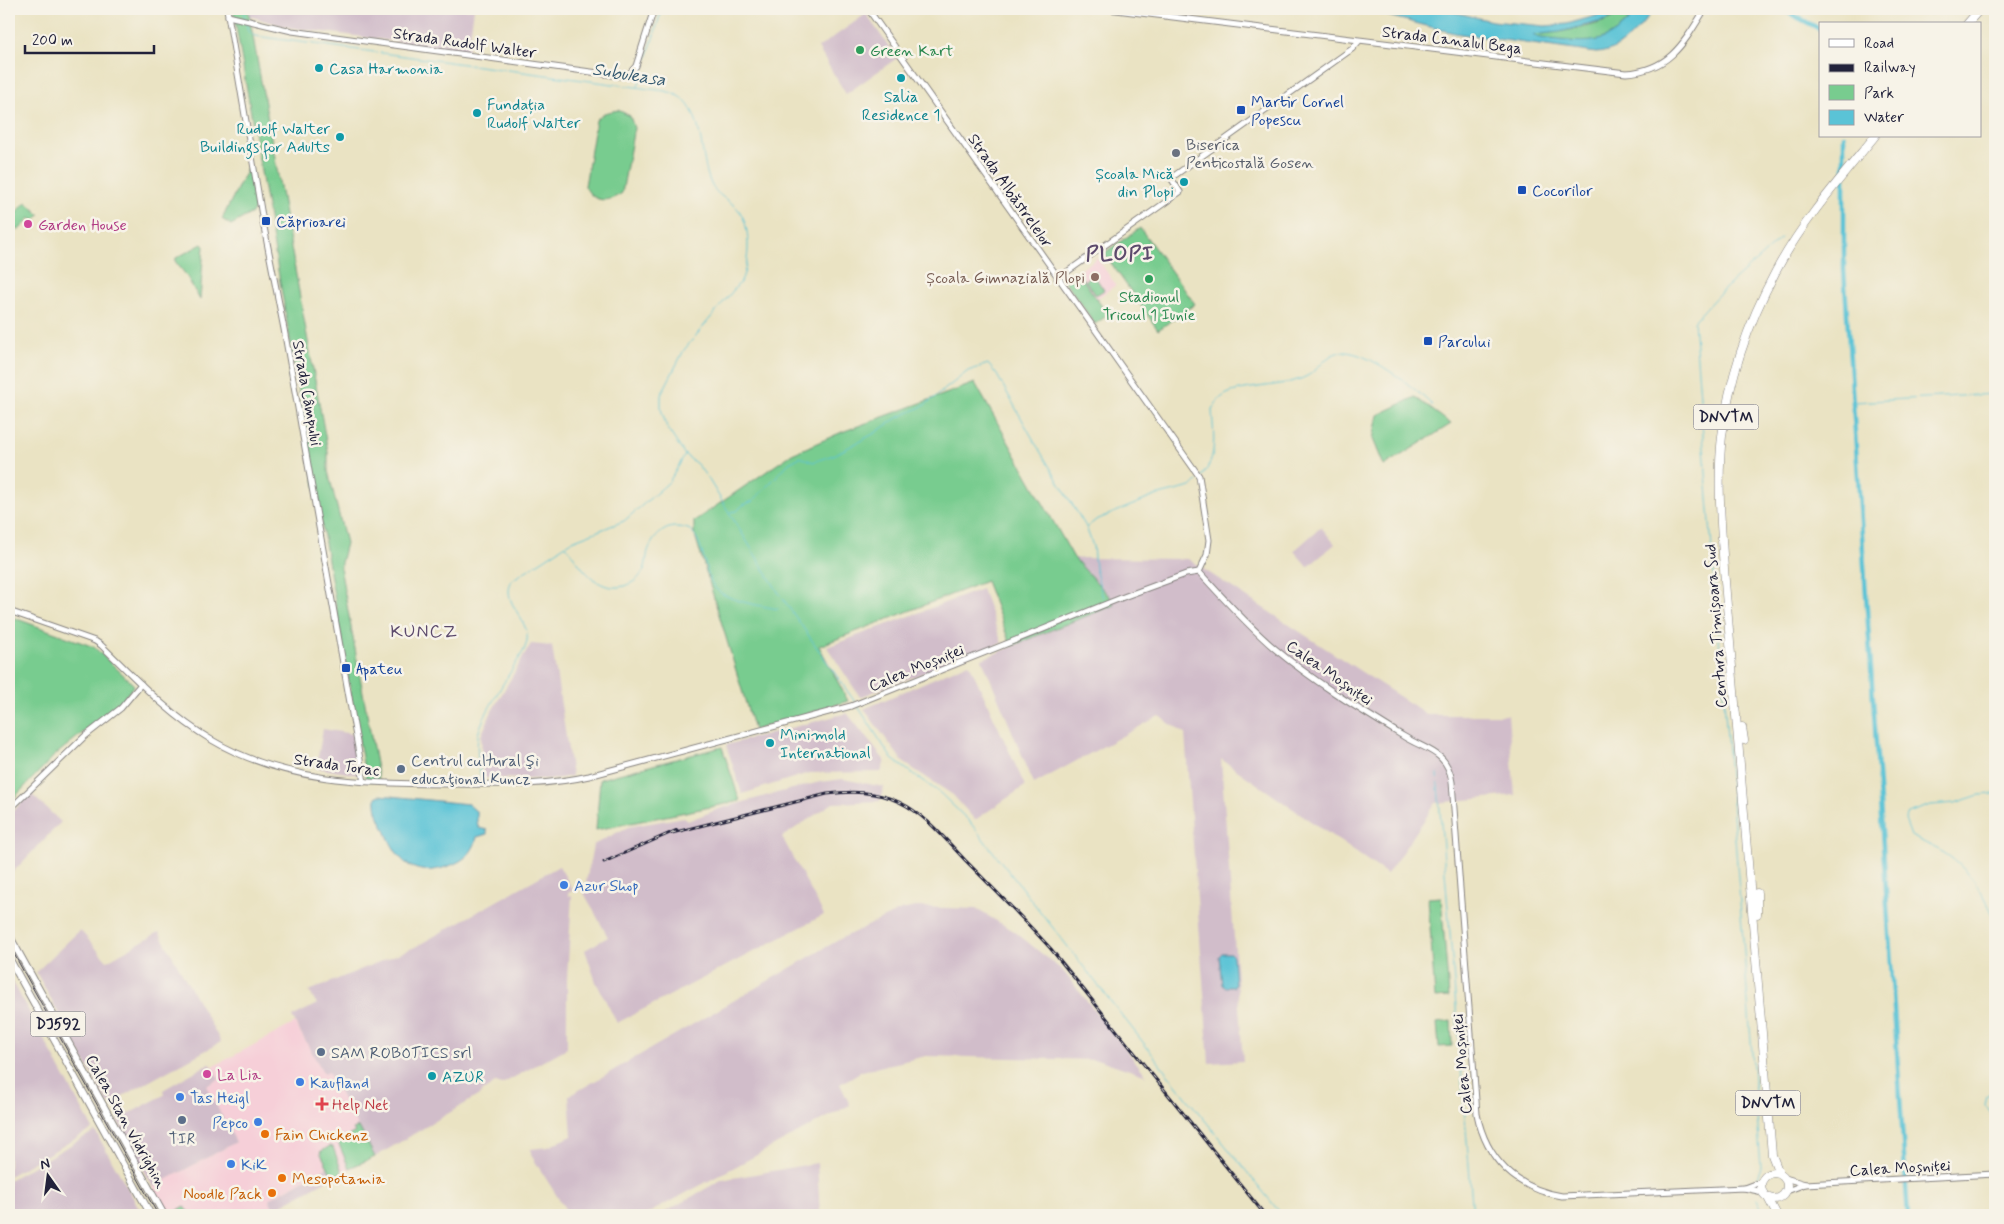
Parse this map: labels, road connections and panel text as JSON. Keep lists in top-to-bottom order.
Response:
{
  "streets": {
    "highway": ["DNVTM", "Centura Timișoara Sud"],
    "main road": ["DJ592", "Calea Stan Vidrighin"],
    "street": [
      "Strada Canalul Bega",
      "Strada Rudolf Walter",
      "Strada Albăstrelelor",
      "Strada Câmpului",
      "Calea Moșniței",
      "Strada Torac"
    ]
  },
  "crossings": [
    ["Strada Rudolf Walter", "Strada Câmpului"],
    ["Strada Albăstrelelor", "Calea Moșniței"],
    ["Strada Câmpului", "Strada Torac"],
    ["DNVTM", "Centura Timișoara Sud"],
    ["DNVTM", "Calea Moșniței"],
    ["Centura Timișoara Sud", "Calea Moșniței"],
    ["Calea Moșniței", "Strada Torac"]
  ],
  "districts": ["PLOPI", "KUNCZ"],
  "water": ["Subuleasa"],
  "places": {
    "other": [
      "Green Kart",
      "Casa Harmonia",
      "Salia Residence 1",
      "Fundația Rudolf Walter",
      "Rudolf Walter Buildings for Adults",
      "Biserica Penticostală Gosen",
      "Școala Mică din Plopi",
      "Garden House",
      "Școala Gimnazială Plopi",
      "Stadionul Tricoul 1 Iunie",
      "Minimold International",
      "Centrul cultural şi educaţional Kuncz",
      "Azur Shop",
      "SAM ROBOTICS srl",
      "La Lia",
      "AZUR",
      "Kaufland",
      "Tas Heigl",
      "TIR",
      "Pepco",
      "Fain Chickenz",
      "KiK",
      "Mesopotamia",
      "Noodle Pack"
    ],
    "transit": [
      "Martir Cornel Popescu",
      "Cocorilor",
      "Căprioarei",
      "Parcului",
      "Apateu"
    ],
    "health": ["Help Net"]
  },
  "legend": [
    "Road",
    "Railway",
    "Park",
    "Water"
  ],
  "scale_bar": "200 m",
  "north": "top"
}
